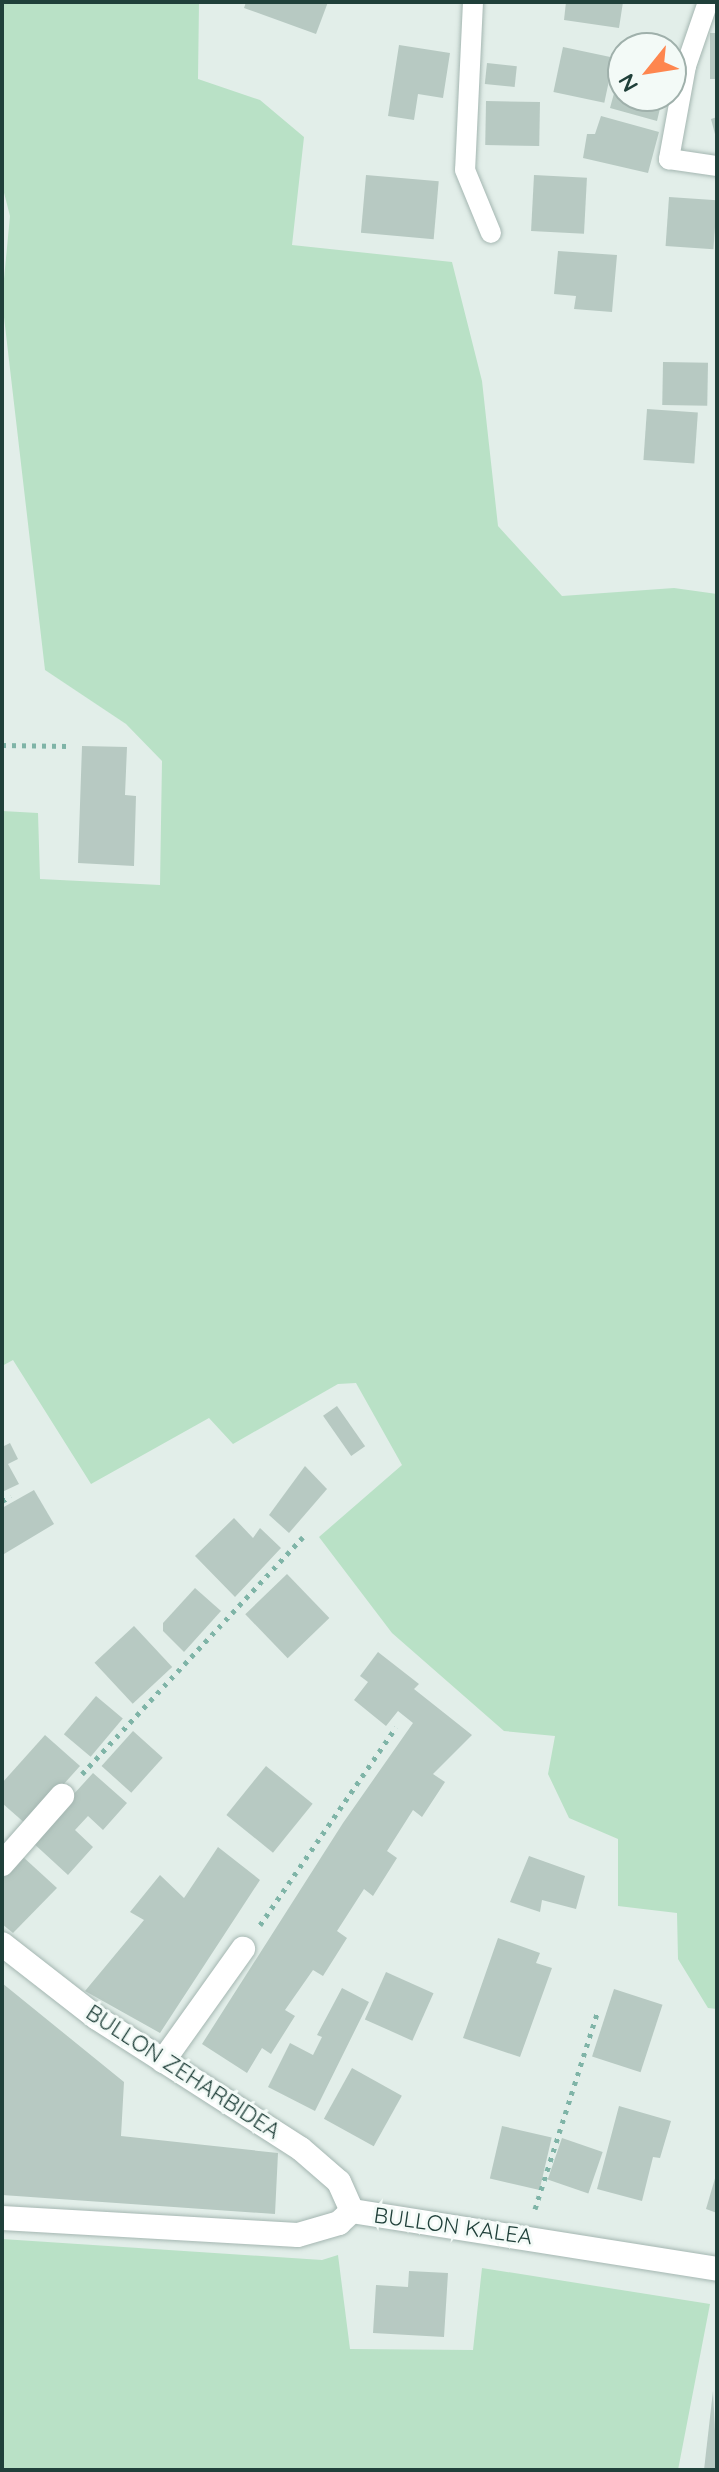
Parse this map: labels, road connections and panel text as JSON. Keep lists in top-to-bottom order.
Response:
{
  "streets": {
    "street": ["BULLON ZEHARBIDEA", "BULLON KALEA"]
  },
  "crossings": [
    ["BULLON ZEHARBIDEA", "BULLON KALEA"]
  ],
  "north": "bottom left"
}
